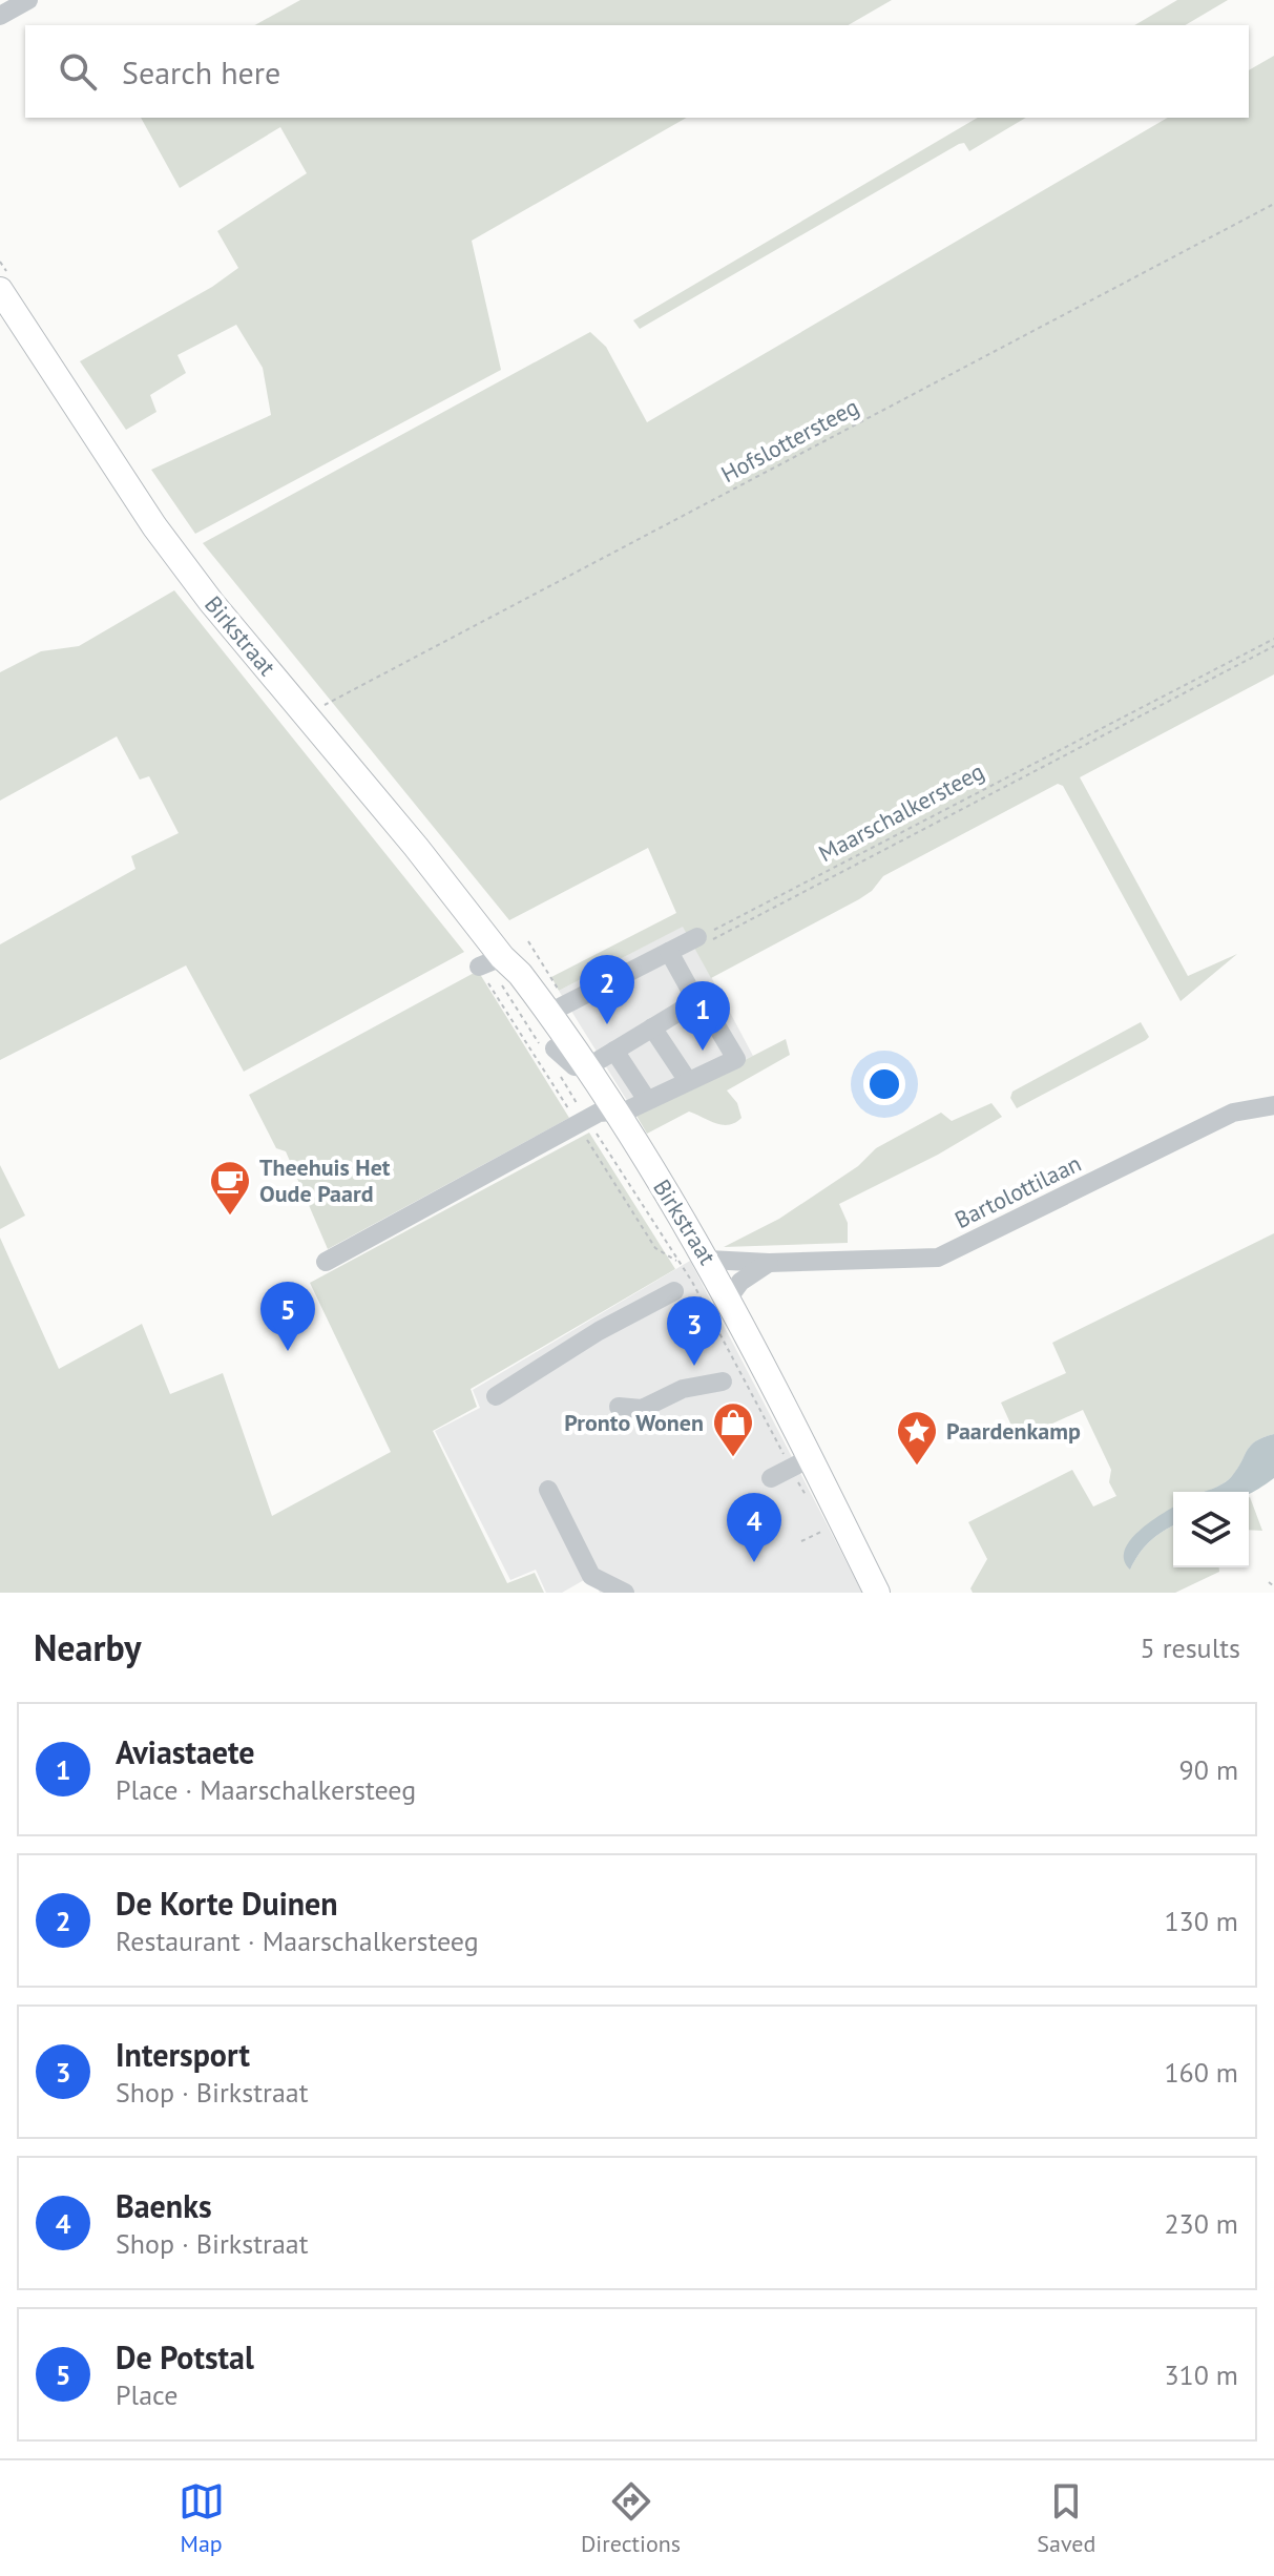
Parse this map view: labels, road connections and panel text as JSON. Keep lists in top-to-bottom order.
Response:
{
  "streets": {
    "main road": ["Birkstraat"],
    "street": ["Bartolottilaan"],
    "path": ["Hofslottersteeg", "Maarschalkersteeg"]
  },
  "crossings": [
    ["Birkstraat", "Bartolottilaan"]
  ],
  "places": {
    "cafe": ["Theehuis Het Oude Paard"],
    "shop": ["Pronto Wonen"],
    "place": ["Paardenkamp"]
  },
  "page": {
    "search": "Search here",
    "pins": [
      "2",
      "1",
      "5",
      "3",
      "4"
    ],
    "heading": ["Nearby", "5 results"],
    "list": [
      {
        "mark": "1",
        "name": "Aviastaete",
        "note": "Place · Maarschalkersteeg",
        "value": "90 m"
      },
      {
        "mark": "2",
        "name": "De Korte Duinen",
        "note": "Restaurant · Maarschalkersteeg",
        "value": "130 m"
      },
      {
        "mark": "3",
        "name": "Intersport",
        "note": "Shop · Birkstraat",
        "value": "160 m"
      },
      {
        "mark": "4",
        "name": "Baenks",
        "note": "Shop · Birkstraat",
        "value": "230 m"
      },
      {
        "mark": "5",
        "name": "De Potstal",
        "note": "Place",
        "value": "310 m"
      }
    ],
    "nav": ["Map", "Directions", "Saved"]
  }
}
